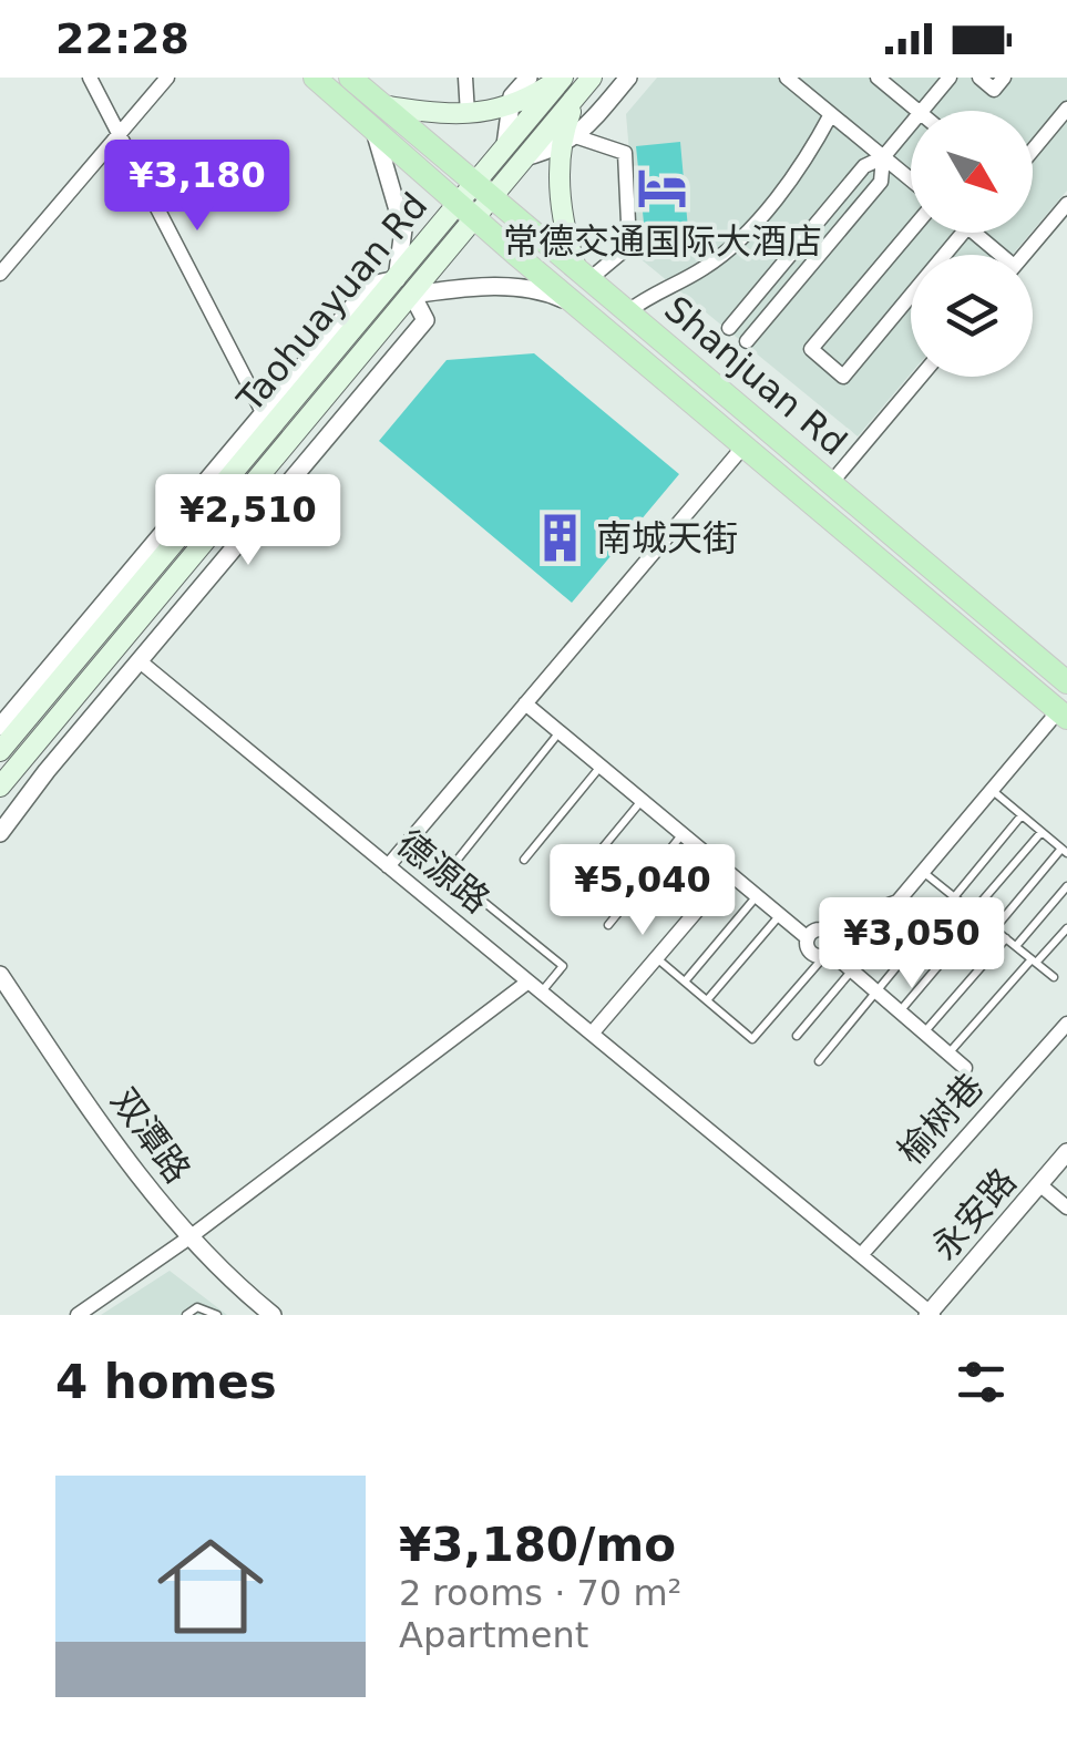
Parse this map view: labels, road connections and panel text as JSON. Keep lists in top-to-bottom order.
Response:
{
  "streets": {
    "main road": ["Taohuayuan Rd", "Shanjuan Rd"],
    "street": [
      "德源路",
      "榆树巷",
      "双潭路",
      "永安路"
    ]
  },
  "crossings": [
    ["Taohuayuan Rd", "Shanjuan Rd"],
    ["Taohuayuan Rd", "德源路"],
    ["德源路", "榆树巷"],
    ["德源路", "永安路"]
  ],
  "places": {
    "hotel": ["常德交通国际大酒店"],
    "building": ["南城天街"]
  },
  "north": "bottom right",
  "page": {
    "status": "22:28",
    "price": [
      "¥3,180",
      "¥2,510",
      "¥5,040",
      "¥3,050"
    ],
    "heading": "4 homes",
    "list": [
      {
        "name": "¥3,180/mo",
        "note": "2 rooms · 70 m² · Apartment"
      }
    ]
  }
}
